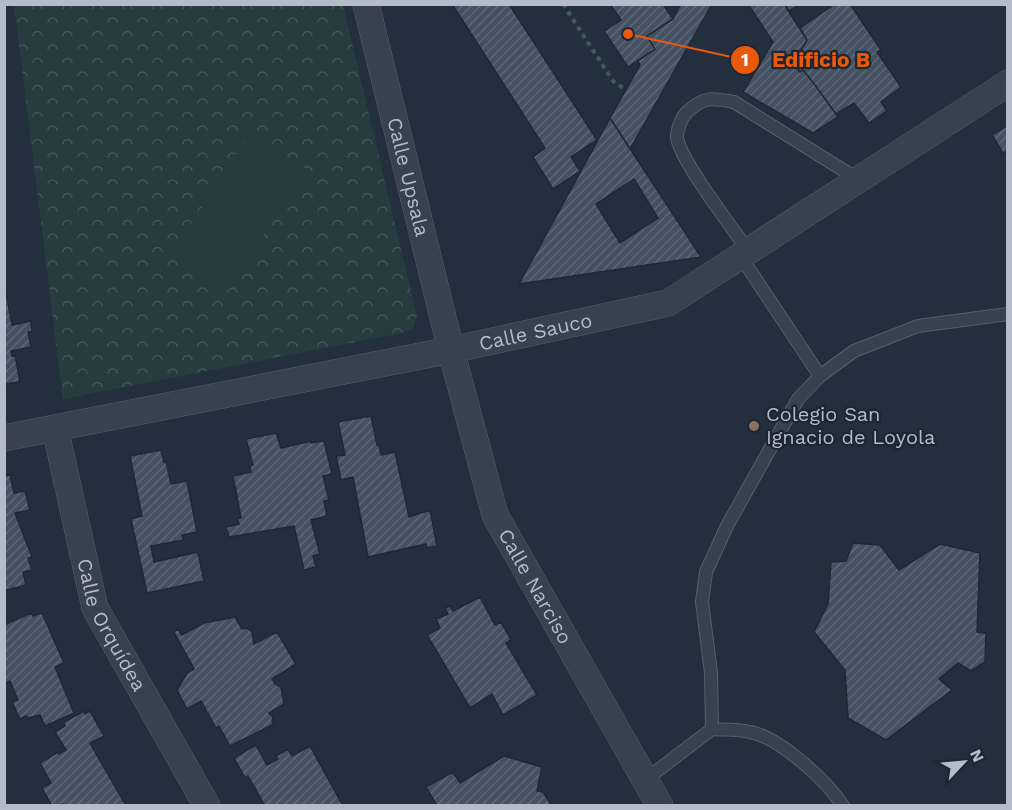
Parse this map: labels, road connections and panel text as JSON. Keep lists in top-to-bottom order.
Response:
{
  "streets": {
    "street": [
      "Calle Upsala",
      "Calle Sauco",
      "Calle Narciso",
      "Calle Orquídea"
    ]
  },
  "crossings": [
    ["Calle Upsala", "Calle Sauco"],
    ["Calle Upsala", "Calle Narciso"],
    ["Calle Sauco", "Calle Narciso"],
    ["Calle Sauco", "Calle Orquídea"]
  ],
  "places": ["Edificio B", "Colegio San Ignacio de Loyola"],
  "north": "top right"
}
